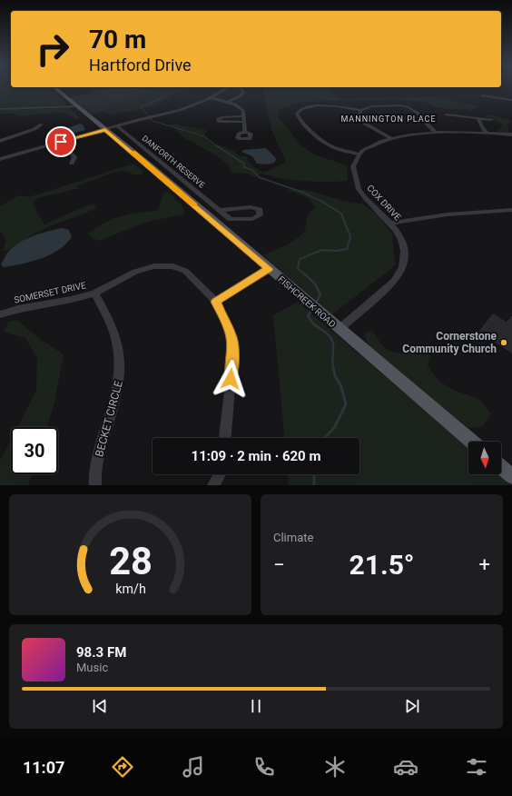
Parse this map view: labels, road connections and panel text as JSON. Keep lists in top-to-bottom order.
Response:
{
  "streets": {
    "main road": ["FISHCREEK ROAD"],
    "street": [
      "DANFORTH RESERVE",
      "COX DRIVE",
      "SOMERSET DRIVE",
      "BECKET CIRCLE"
    ]
  },
  "crossings": [
    ["COX DRIVE", "FISHCREEK ROAD"],
    ["SOMERSET DRIVE", "BECKET CIRCLE"]
  ],
  "districts": ["MANNINGTON PLACE"],
  "places": ["Cornerstone Community Church"],
  "north": "bottom",
  "page": {
    "turn": ["70 m", "Hartford Drive"],
    "limit": "30",
    "trip": "11:09 · 2 min · 620 m",
    "tile": "Climate",
    "heat": ["−", "21.5°", "+"],
    "song": ["98.3 FM", "Music"],
    "tabs": "11:07",
    "gauge": ["28", "km/h"]
  }
}
